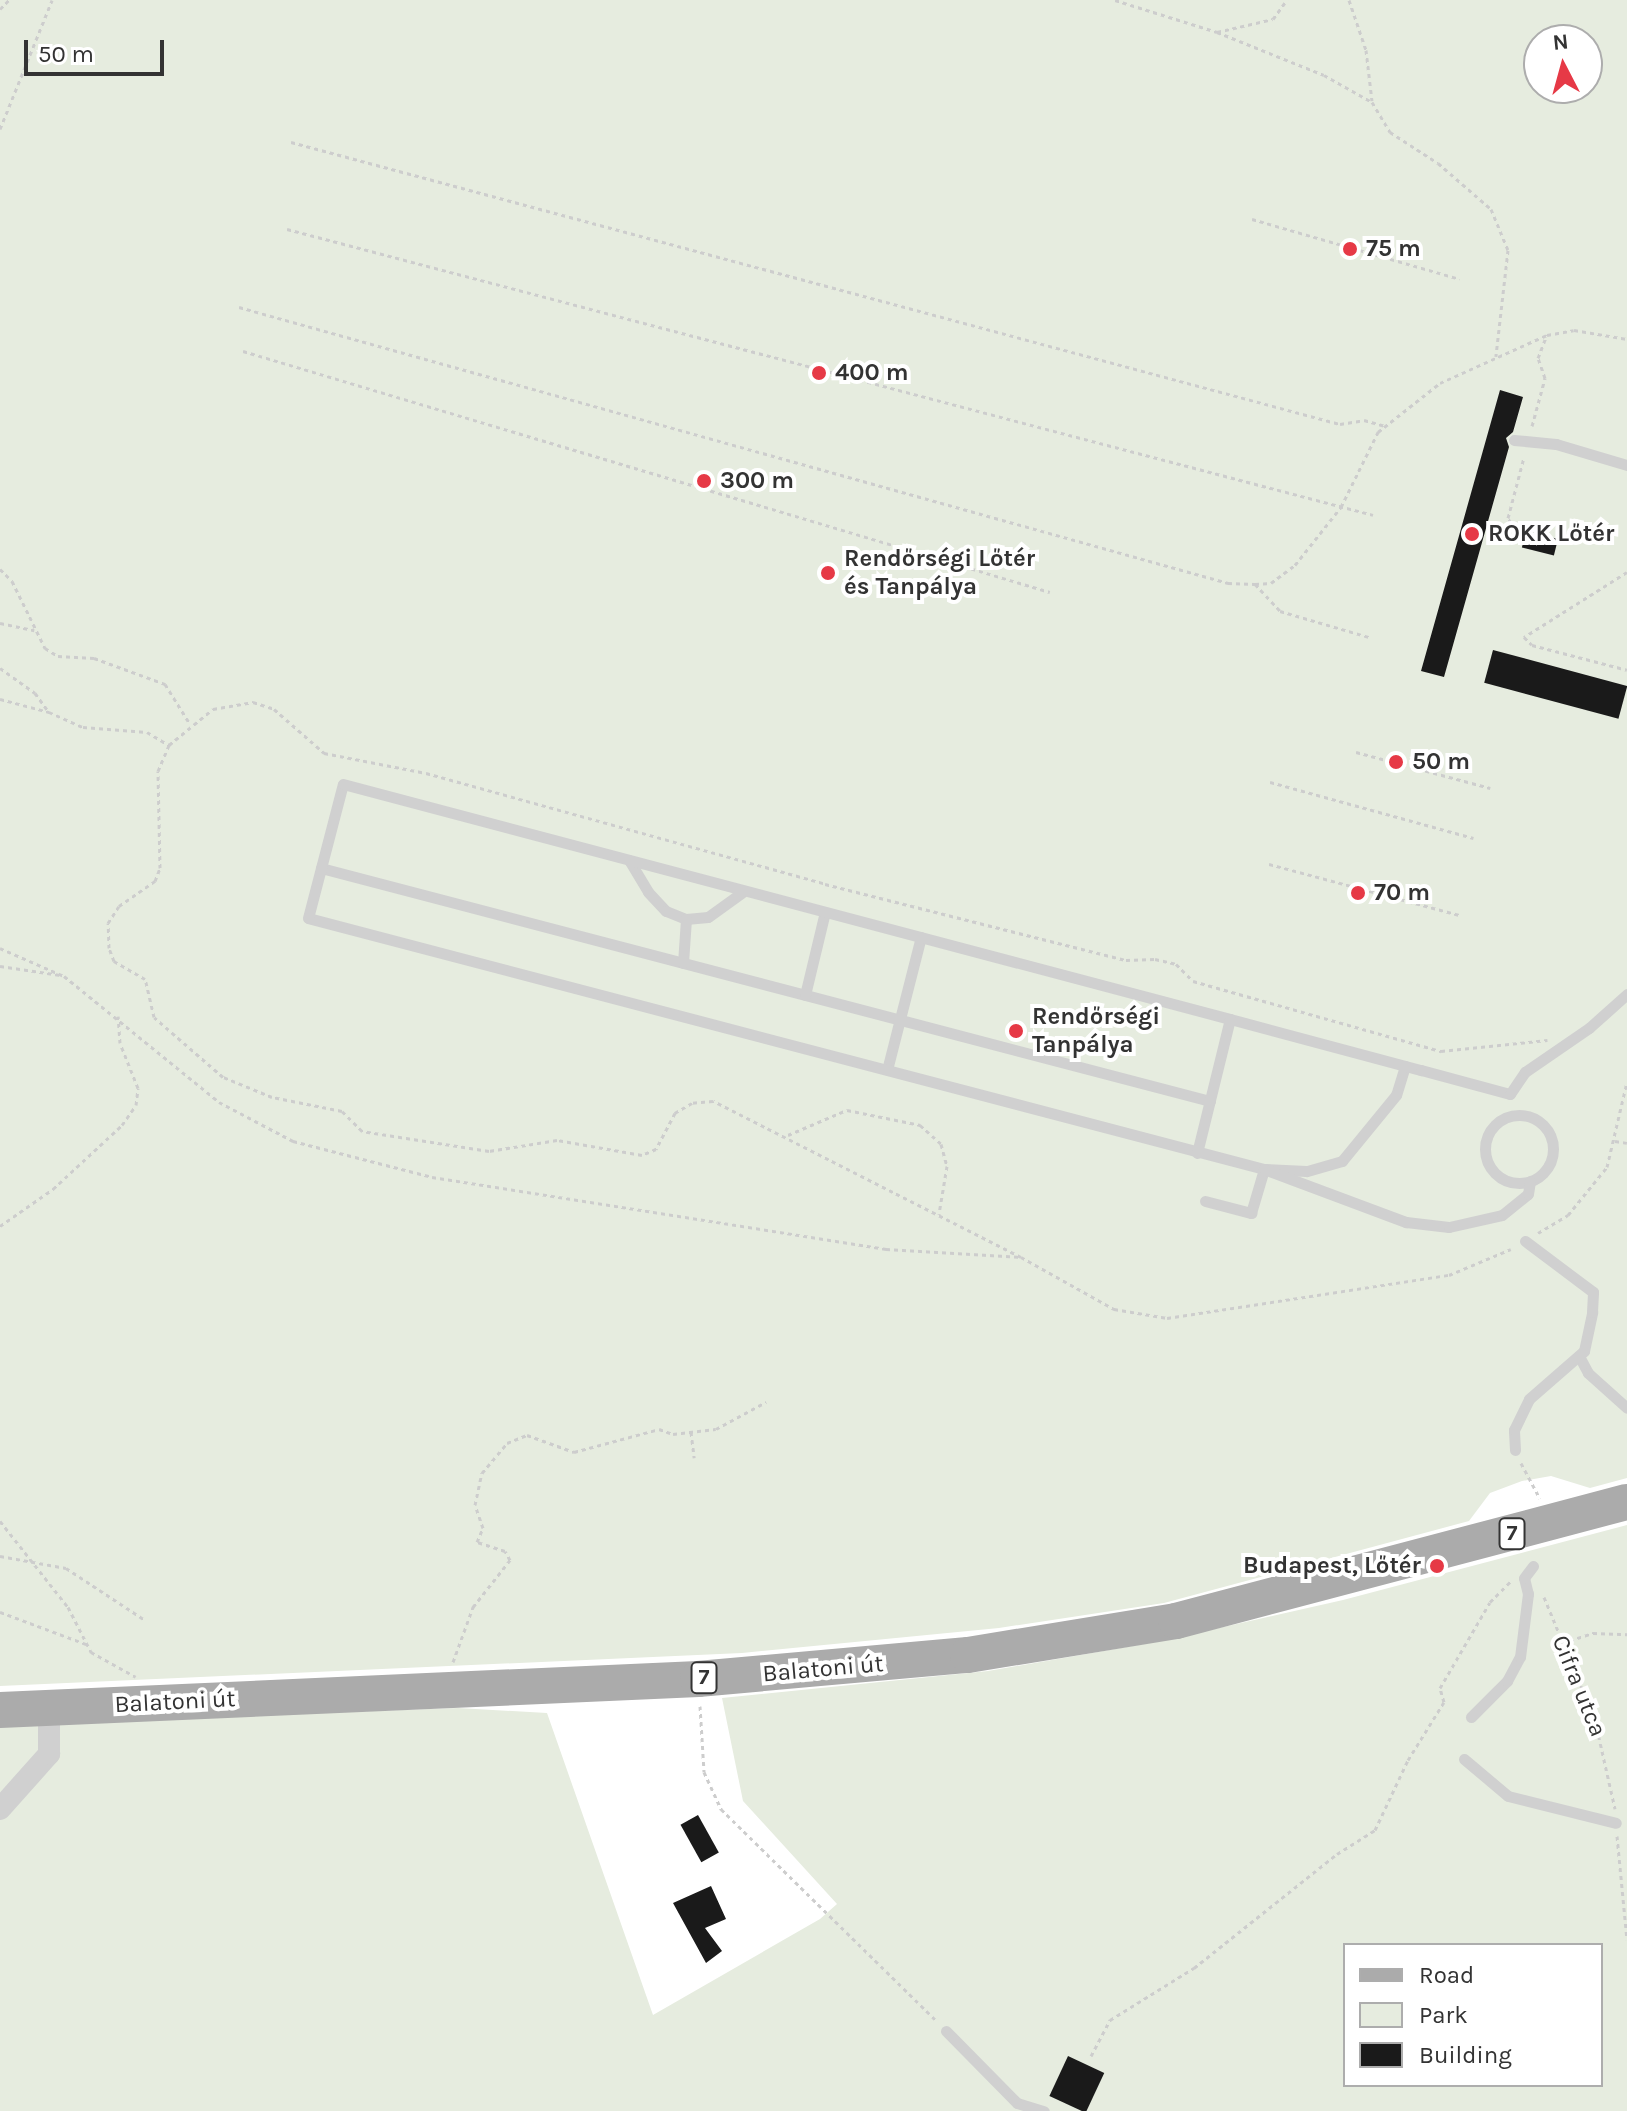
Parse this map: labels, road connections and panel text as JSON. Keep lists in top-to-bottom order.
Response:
{
  "streets": {
    "main road": ["7", "Balatoni út"],
    "path": ["Cifra utca"]
  },
  "places": [
    "75 m",
    "400 m",
    "300 m",
    "ROKK Lőtér",
    "Rendőrségi Lőtér és Tanpálya",
    "50 m",
    "70 m",
    "Rendőrségi Tanpálya",
    "Budapest, Lőtér"
  ],
  "legend": ["Road", "Park", "Building"],
  "scale_bar": "50 m",
  "north": "top"
}
